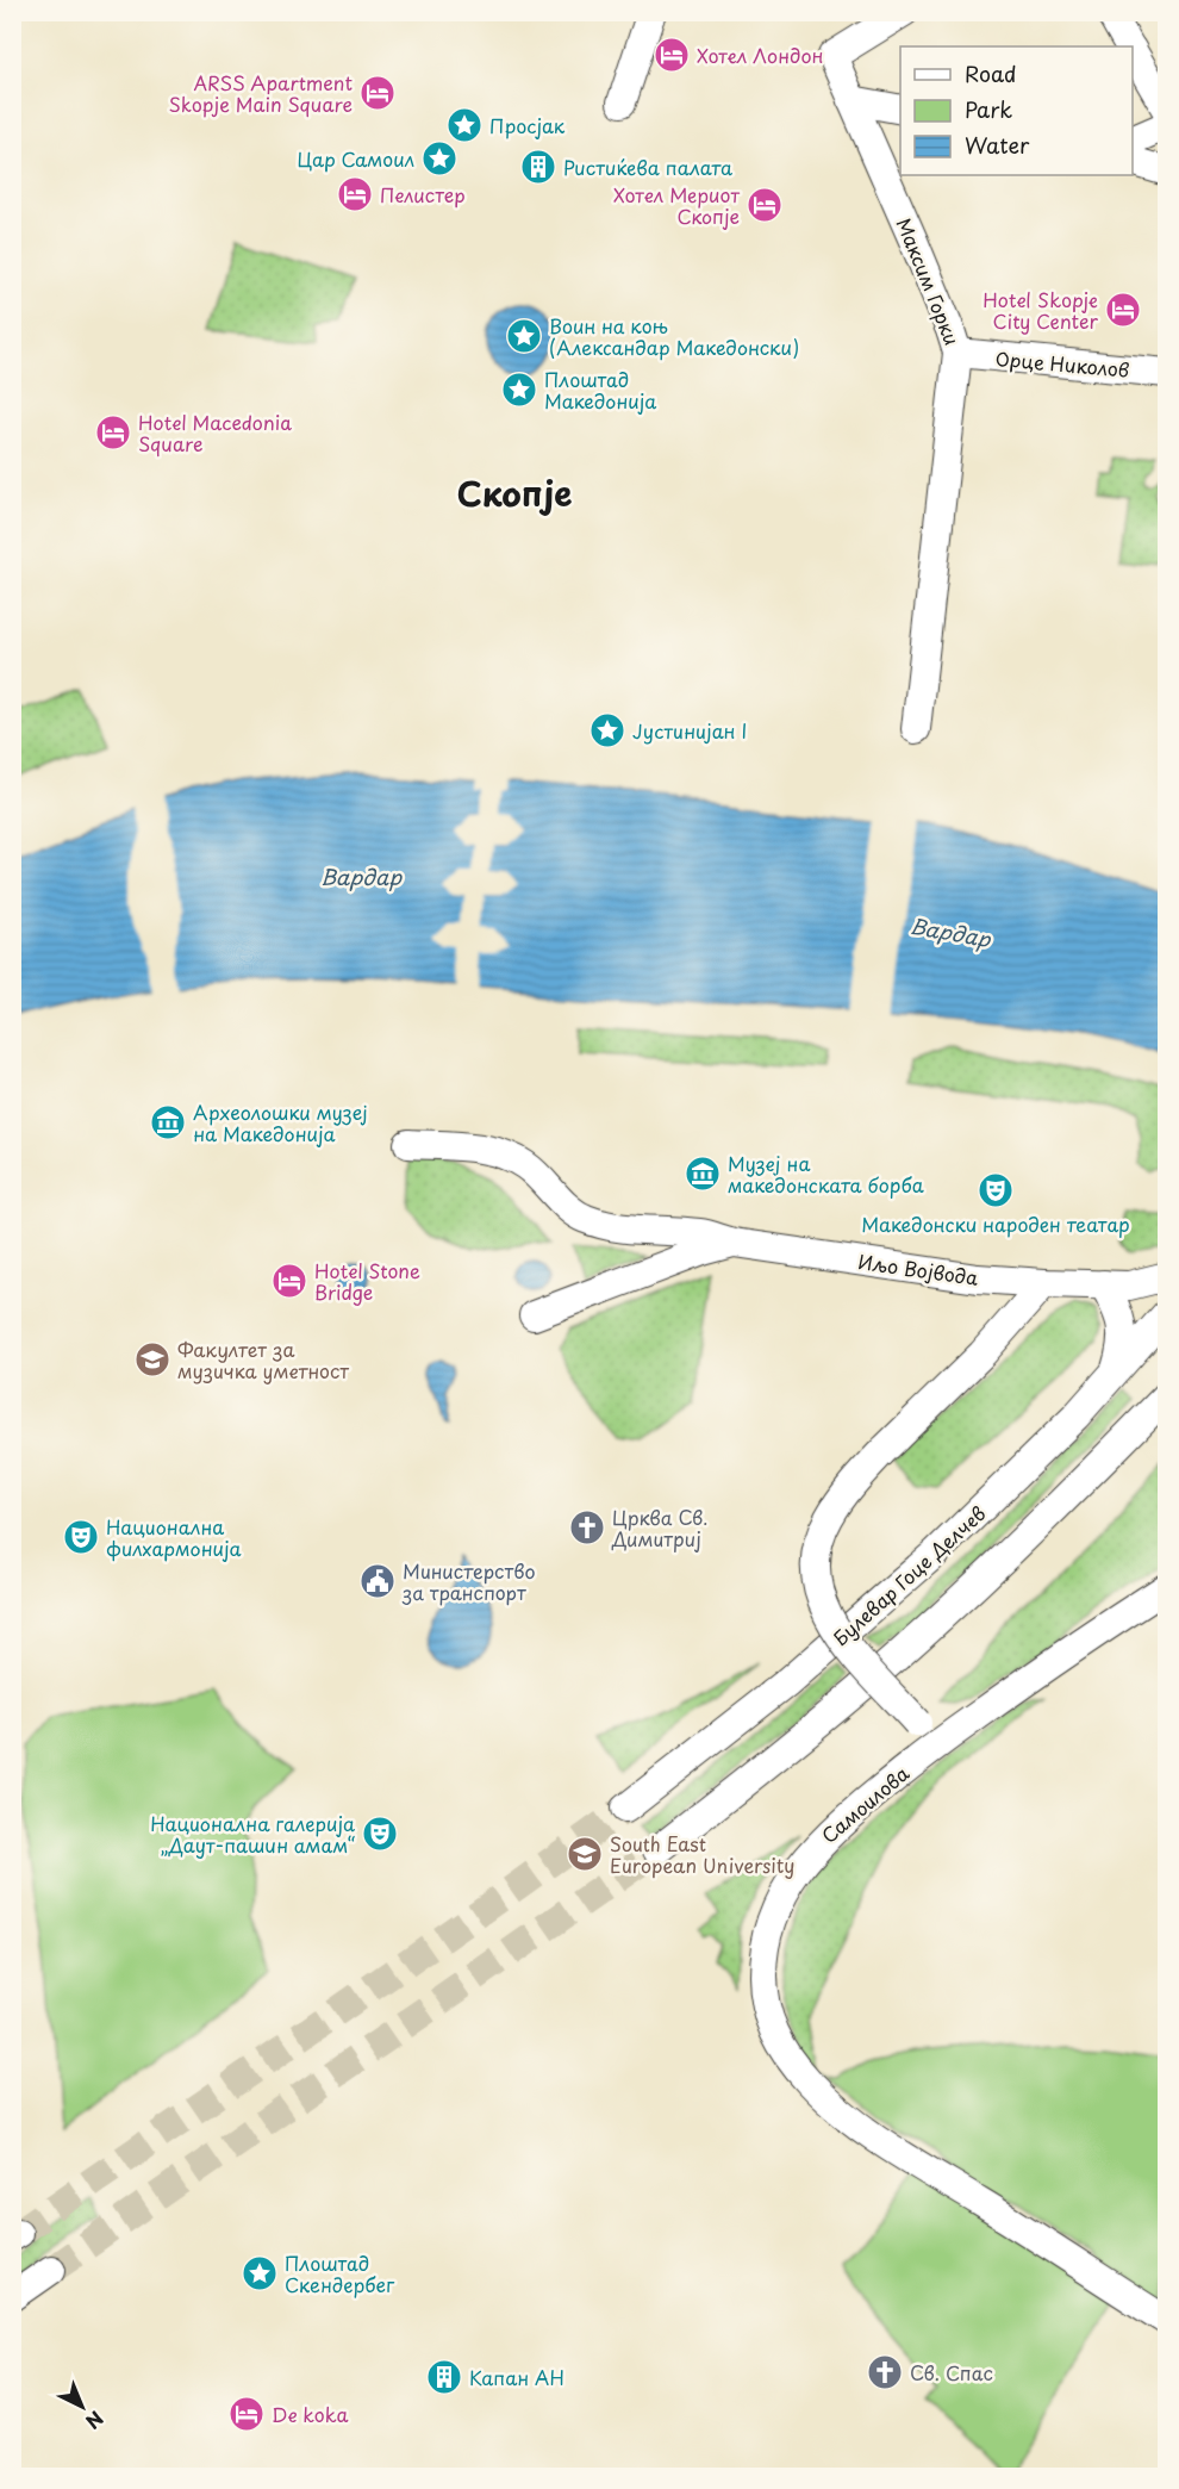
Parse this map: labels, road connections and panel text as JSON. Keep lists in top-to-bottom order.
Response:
{
  "streets": {
    "street": [
      "Максим Горки",
      "Орце Николов",
      "Иљо Војвода",
      "Булевар Гоце Делчев",
      "Самоилова"
    ]
  },
  "crossings": [
    ["Максим Горки", "Орце Николов"]
  ],
  "districts": ["Скопје"],
  "water": ["Вардар"],
  "places": {
    "hotel": [
      "Хотел Лондон",
      "ARSS Apartment Skopje Main Square",
      "Пелистер",
      "Хотел Мериот Скопје",
      "Hotel Skopje City Center",
      "Hotel Macedonia Square",
      "Hotel Stone Bridge",
      "De koka"
    ],
    "place": [
      "Просјак",
      "Цар Самоил",
      "Воин на коњ (Александар Македонски)",
      "Плоштад Македонија",
      "Јустинијан I",
      "Плоштад Скендербег"
    ],
    "building": ["Ристиќева палата", "Капан АН"],
    "museum": ["Археолошки музеј на Македонија", "Музеј на македонската борба"],
    "theatre": ["Македонски народен театар", "Национална филхармонија", "Национална галерија „Даут-пашин амам“"],
    "school or university": ["Факултет за музичка уметност", "South East European University"],
    "church": ["Црква Св. Димитриј", "Св. Спас"],
    "public building": ["Министерство за транспорт"]
  },
  "legend": ["Road", "Park", "Water"],
  "north": "bottom right"
}
